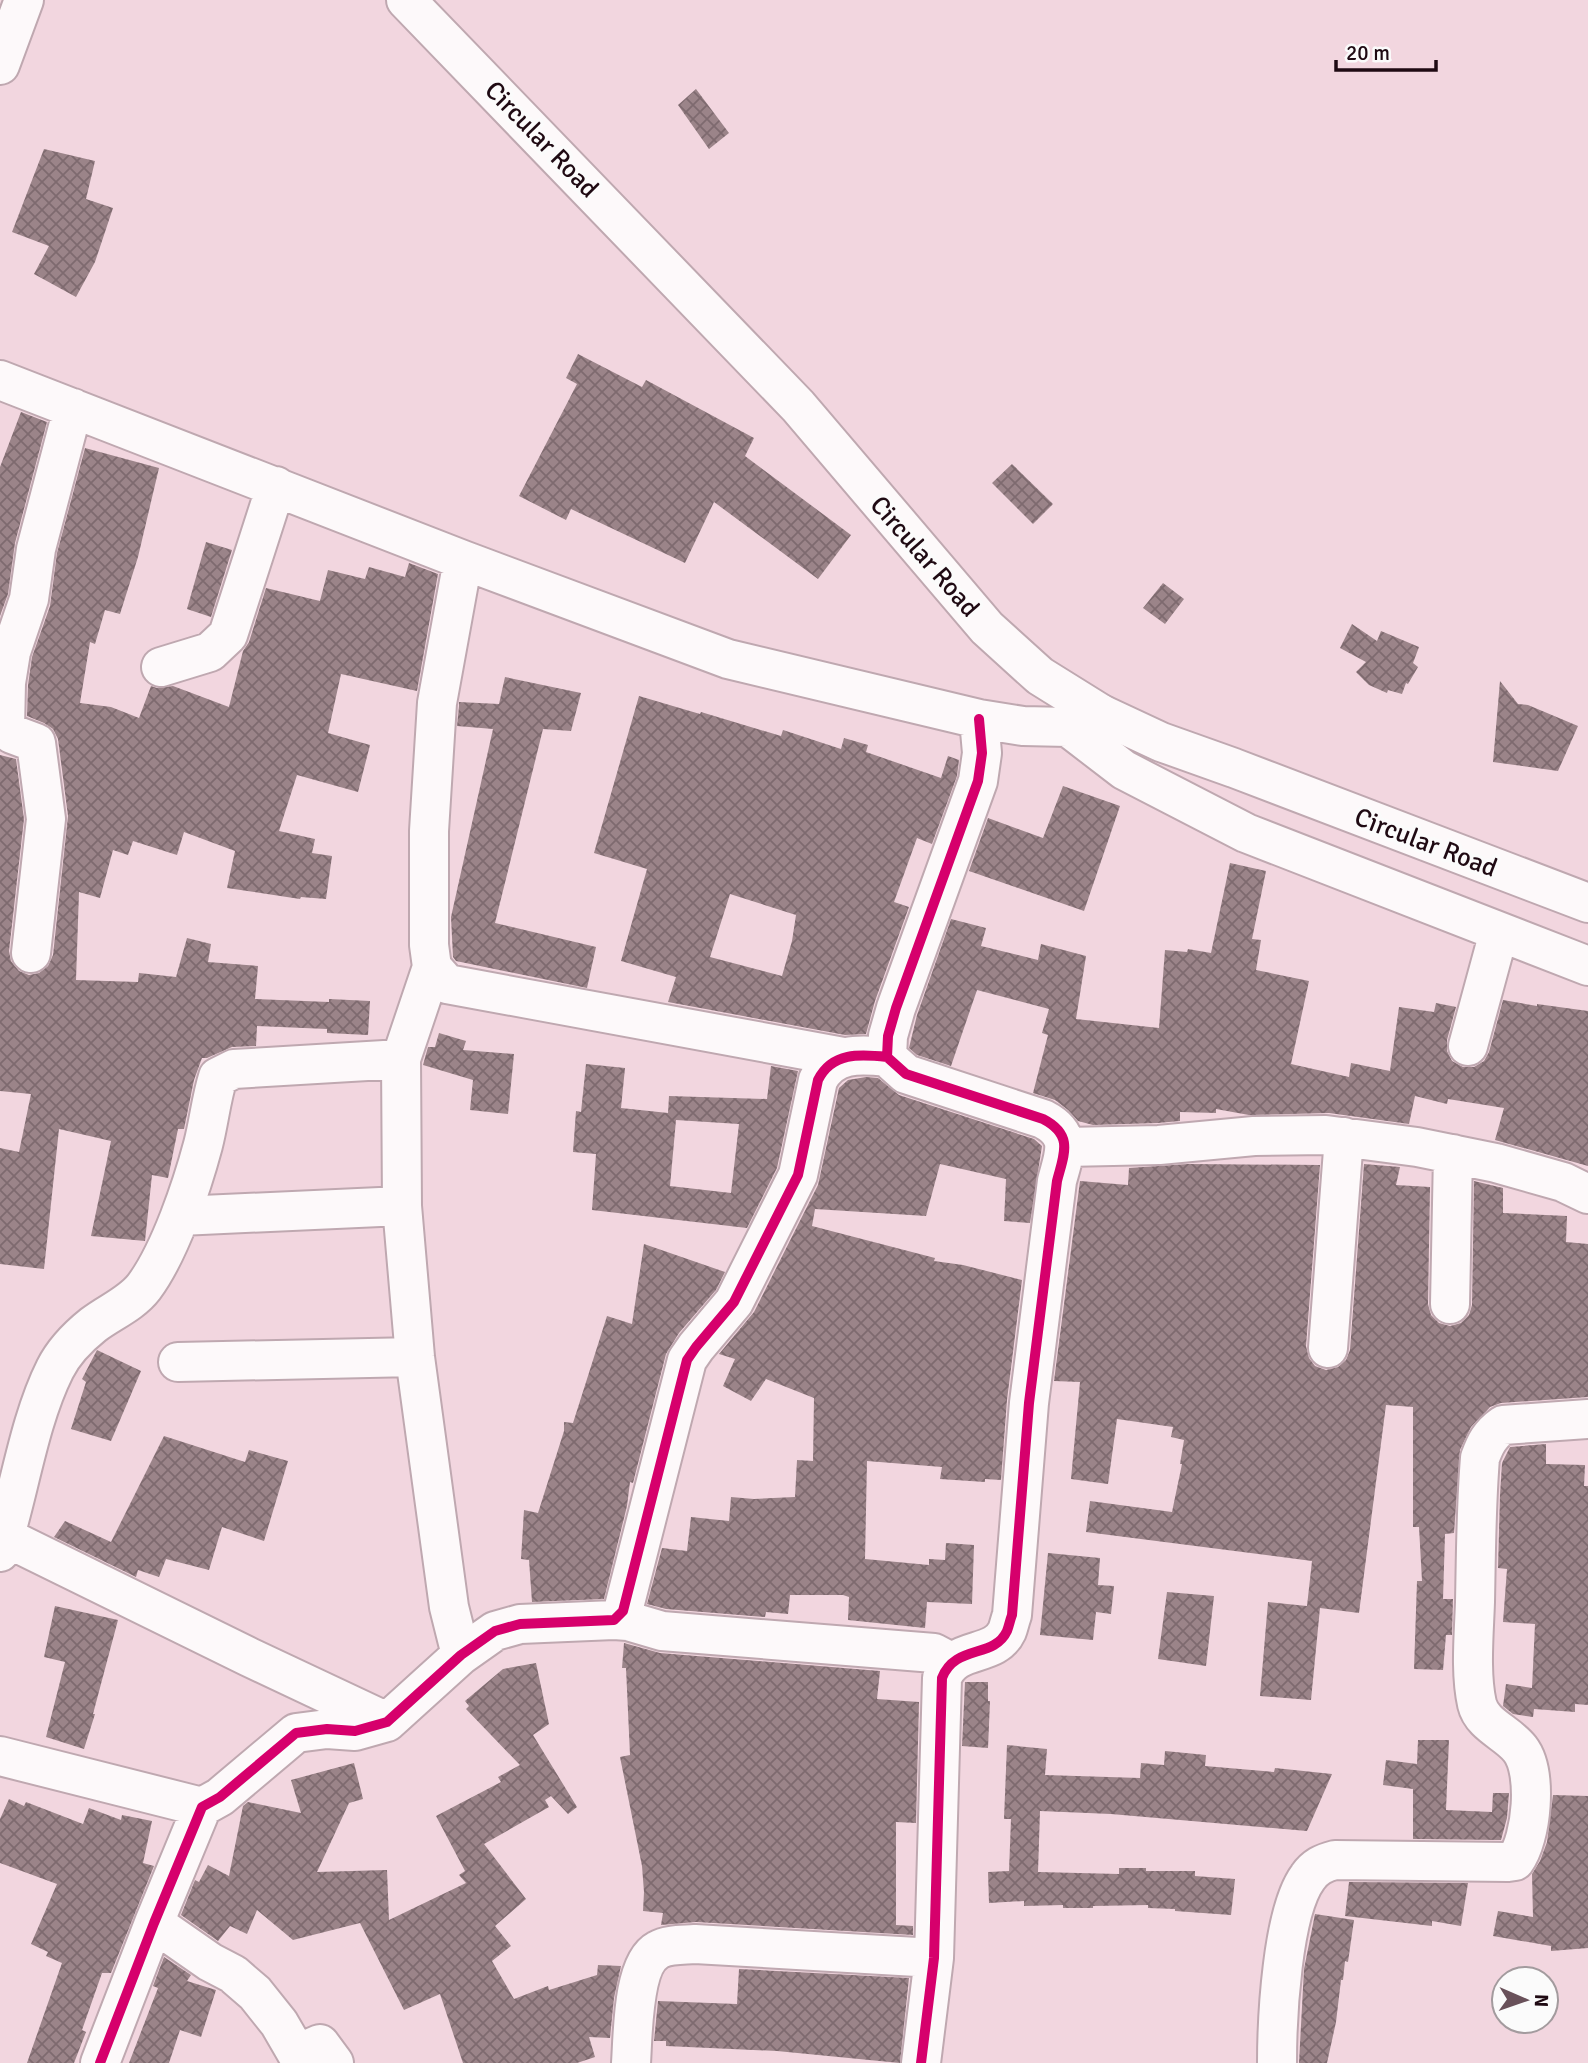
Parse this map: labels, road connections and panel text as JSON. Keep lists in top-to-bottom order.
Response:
{
  "streets": {
    "street": ["Circular Road"]
  },
  "scale_bar": "20 m",
  "north": "right"
}
